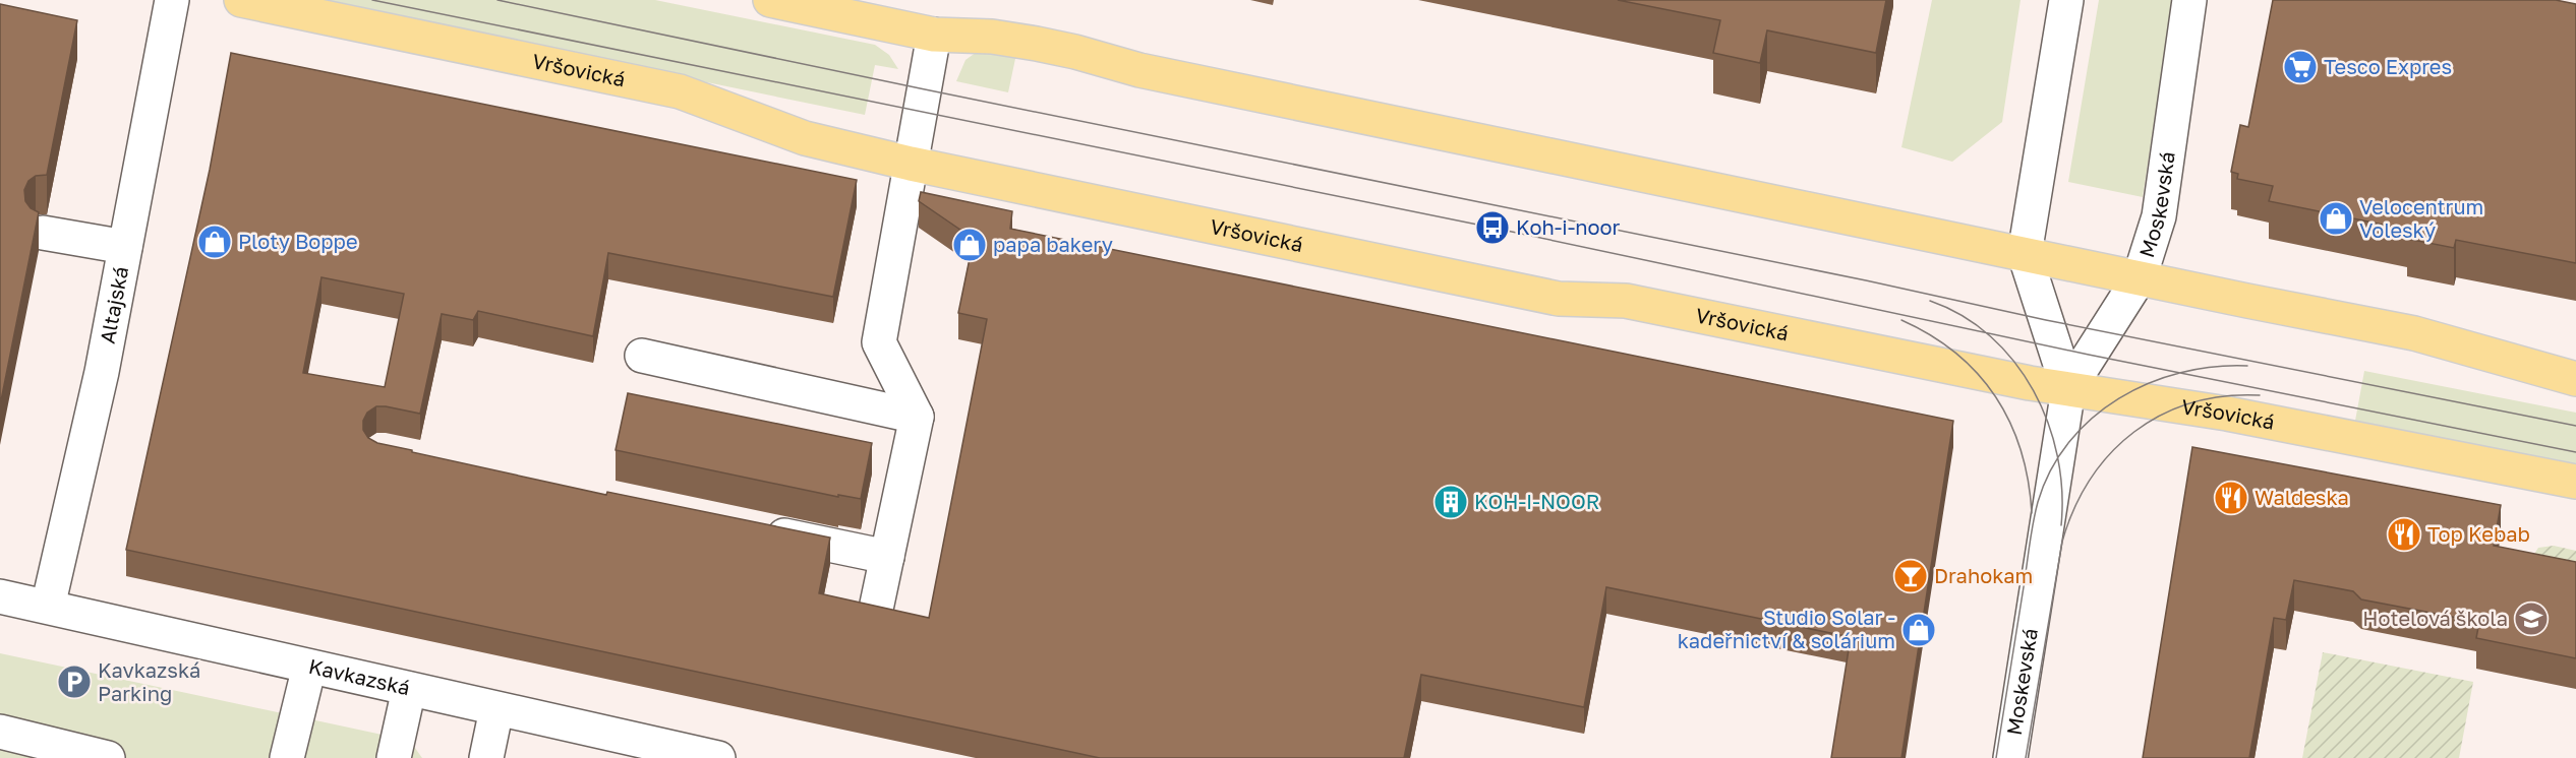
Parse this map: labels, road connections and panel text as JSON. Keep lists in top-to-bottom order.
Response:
{
  "streets": {
    "main road": ["Vršovická"],
    "street": ["Moskevská", "Altajská", "Kavkazská"]
  },
  "crossings": [
    ["Vršovická", "Moskevská"],
    ["Altajská", "Kavkazská"]
  ],
  "places": {
    "supermarket": ["Tesco Expres"],
    "shop": [
      "Velocentrum Voleský",
      "Ploty Boppe",
      "papa bakery",
      "Studio Solar - kadeřnictví & solárium"
    ],
    "bus stop": ["Koh-i-noor"],
    "restaurant": ["Waldeska", "Top Kebab"],
    "building": ["KOH-I-NOOR"],
    "bar": ["Drahokam"],
    "school or university": ["Hotelová škola"],
    "parking": ["Kavkazská Parking"]
  }
}
